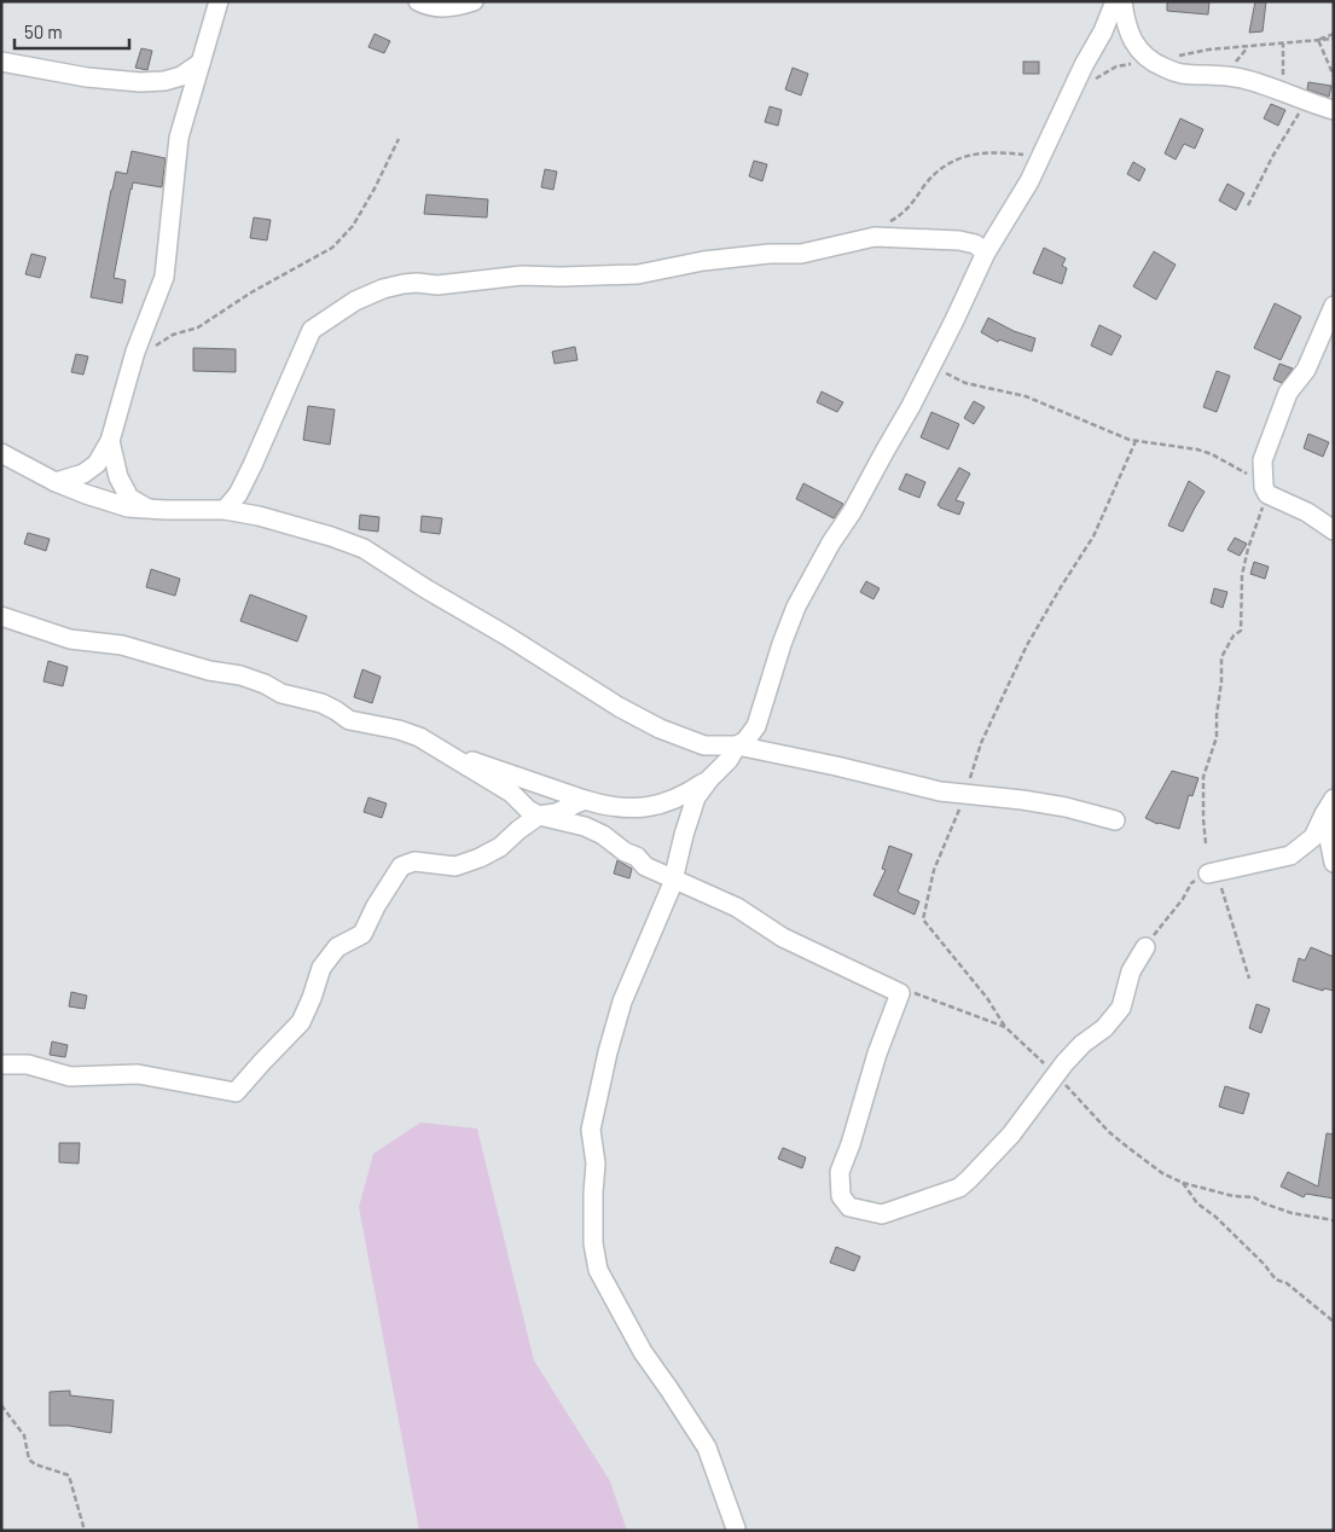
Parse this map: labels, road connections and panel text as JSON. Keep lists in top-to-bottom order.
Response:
{
  "scale_bar": "50 m"
}
